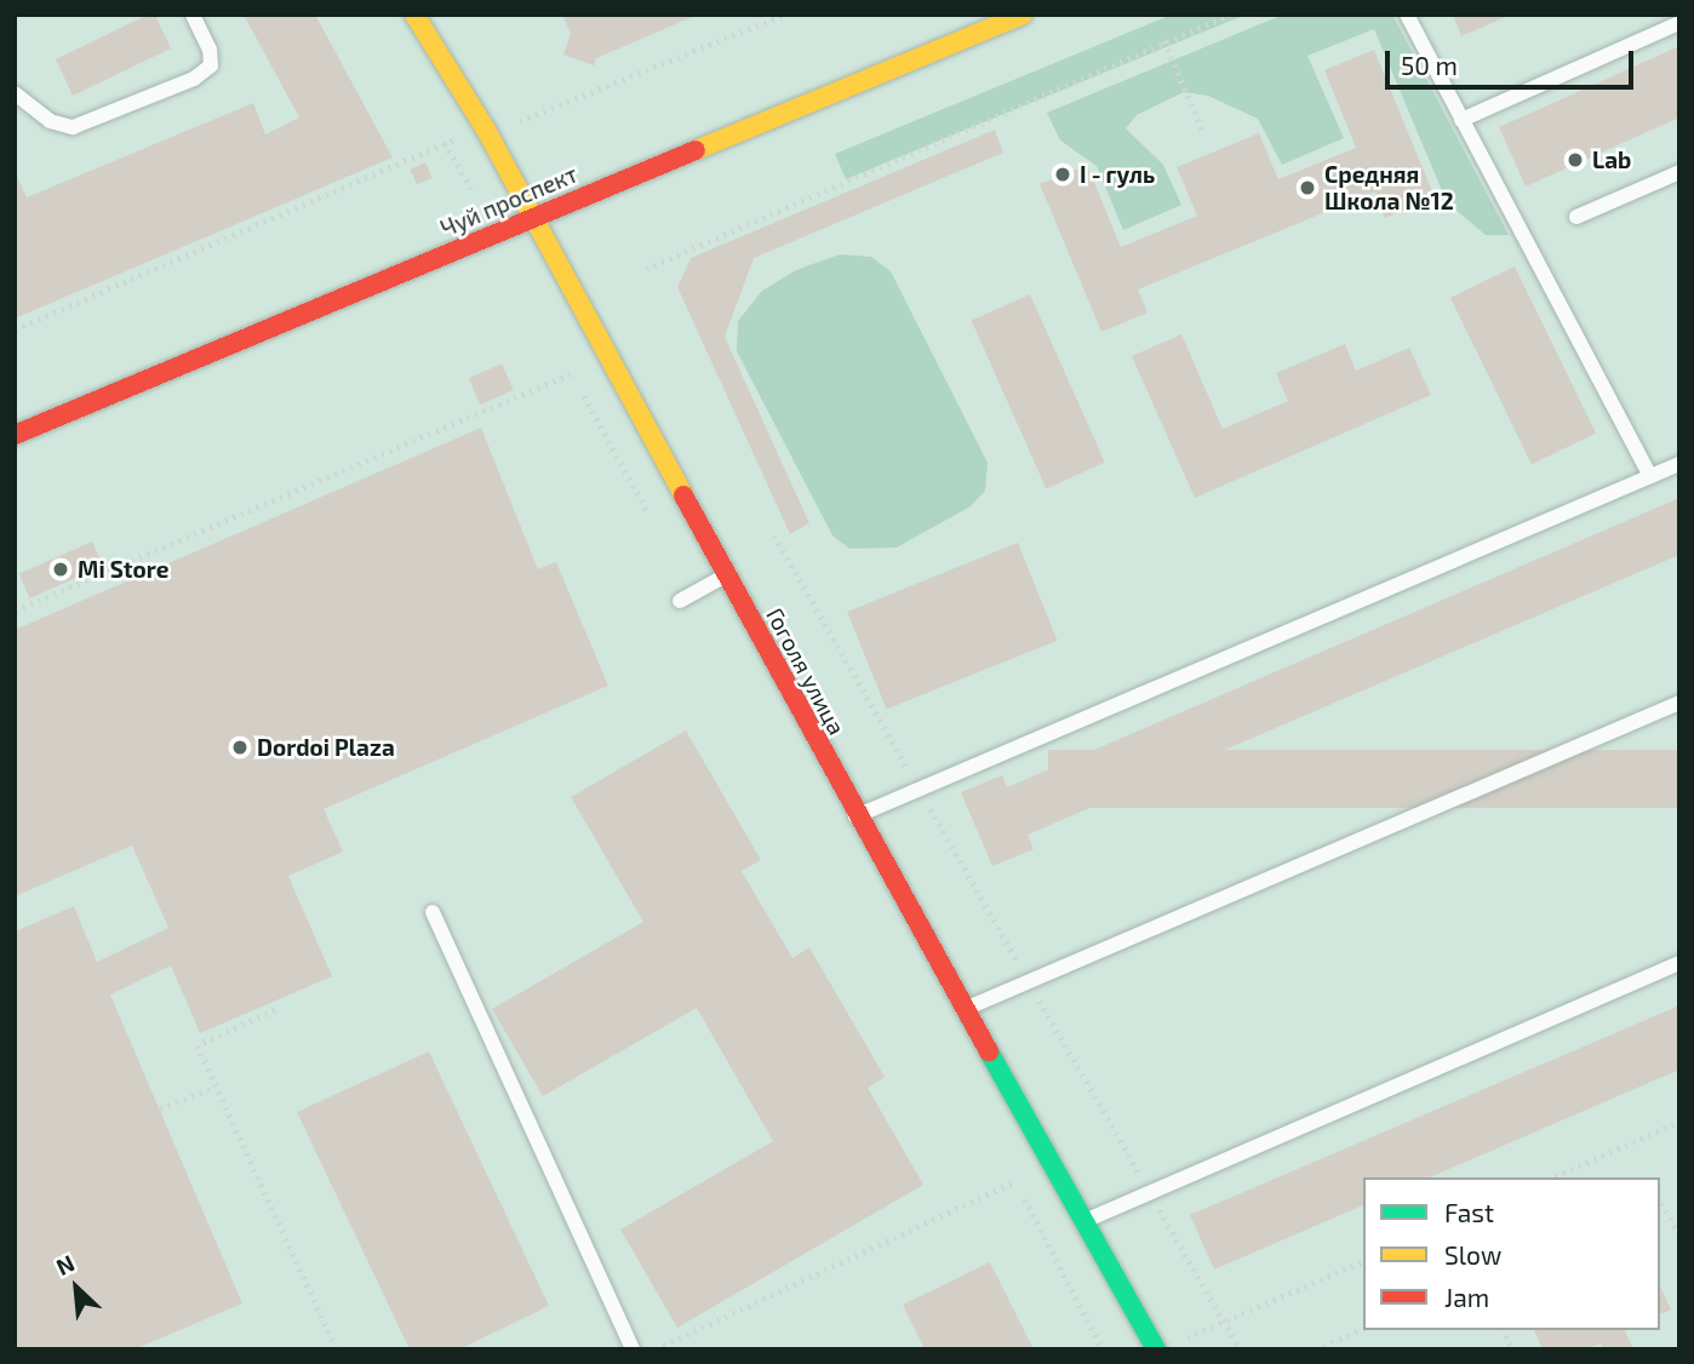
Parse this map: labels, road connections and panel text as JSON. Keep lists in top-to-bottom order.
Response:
{
  "streets": {
    "street": ["Чуй проспект", "Гоголя улица"]
  },
  "crossings": [
    ["Чуй проспект", "Гоголя улица"]
  ],
  "places": [
    "Lab",
    "I - гуль",
    "Средняя Школа №12",
    "Mi Store",
    "Dordoi Plaza"
  ],
  "legend": ["Fast", "Slow", "Jam"],
  "scale_bar": "50 m",
  "north": "top left"
}
